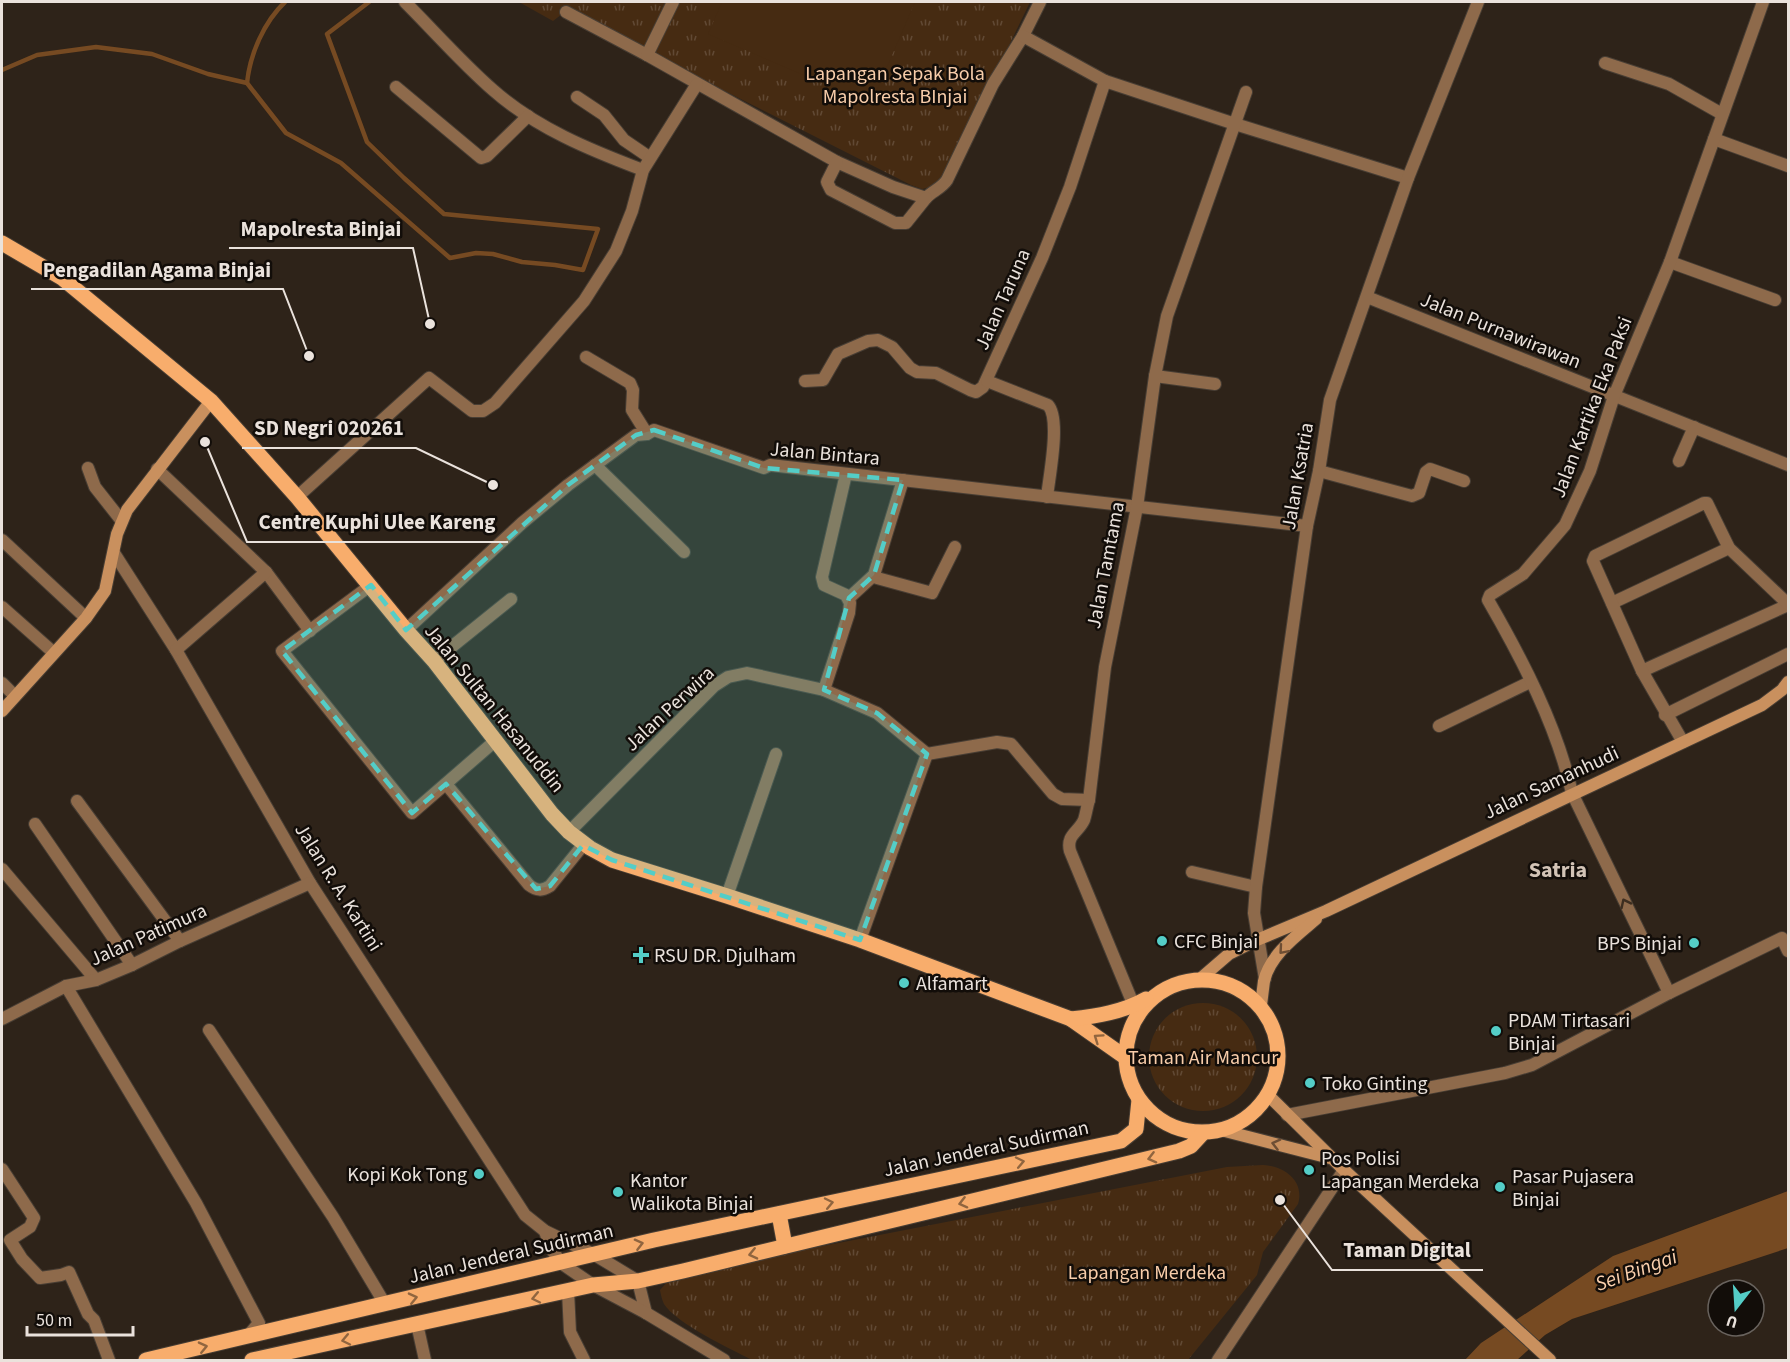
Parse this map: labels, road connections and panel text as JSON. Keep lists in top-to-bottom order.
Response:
{
  "streets": {
    "main road": ["Jalan Sultan Hasanuddin", "Jalan Jenderal Sudirman"],
    "street": [
      "Jalan Taruna",
      "Jalan Purnawirawan",
      "Jalan Kartika Eka Paksi",
      "Jalan Bintara",
      "Jalan Ksatria",
      "Jalan Tamtama",
      "Jalan Perwira",
      "Jalan Samanhudi",
      "Jalan R. A. Kartini",
      "Jalan Patimura"
    ]
  },
  "crossings": [
    ["Jalan Taruna", "Jalan Bintara"],
    ["Jalan Purnawirawan", "Jalan Kartika Eka Paksi"],
    ["Jalan Purnawirawan", "Jalan Ksatria"],
    ["Jalan Kartika Eka Paksi", "Jalan Samanhudi"],
    ["Jalan Bintara", "Jalan Ksatria"],
    ["Jalan Bintara", "Jalan Tamtama"],
    ["Jalan Ksatria", "Jalan Samanhudi"],
    ["Jalan Tamtama", "Jalan Sultan Hasanuddin"],
    ["Jalan Sultan Hasanuddin", "Jalan Perwira"],
    ["Jalan Sultan Hasanuddin", "Jalan Samanhudi"],
    ["Jalan Sultan Hasanuddin", "Jalan Jenderal Sudirman"],
    ["Jalan Samanhudi", "Jalan Jenderal Sudirman"],
    ["Jalan R. A. Kartini", "Jalan Patimura"],
    ["Jalan R. A. Kartini", "Jalan Jenderal Sudirman"]
  ],
  "districts": ["Satria"],
  "water": ["Sei Bingai"],
  "parks": ["Lapangan Sepak Bola Mapolresta BInjai", "Taman Air Mancur", "Lapangan Merdeka"],
  "places": {
    "other": [
      "Mapolresta Binjai",
      "Pengadilan Agama Binjai",
      "Centre Kuphi Ulee Kareng",
      "SD Negri 020261",
      "CFC Binjai",
      "BPS Binjai",
      "Alfamart",
      "PDAM Tirtasari Binjai",
      "Toko Ginting",
      "Pos Polisi Lapangan Merdeka",
      "Kopi Kok Tong",
      "Pasar Pujasera Binjai",
      "Kantor Walikota Binjai",
      "Taman Digital"
    ],
    "health": ["RSU DR. Djulham"]
  },
  "scale_bar": "50 m",
  "north": "bottom"
}
